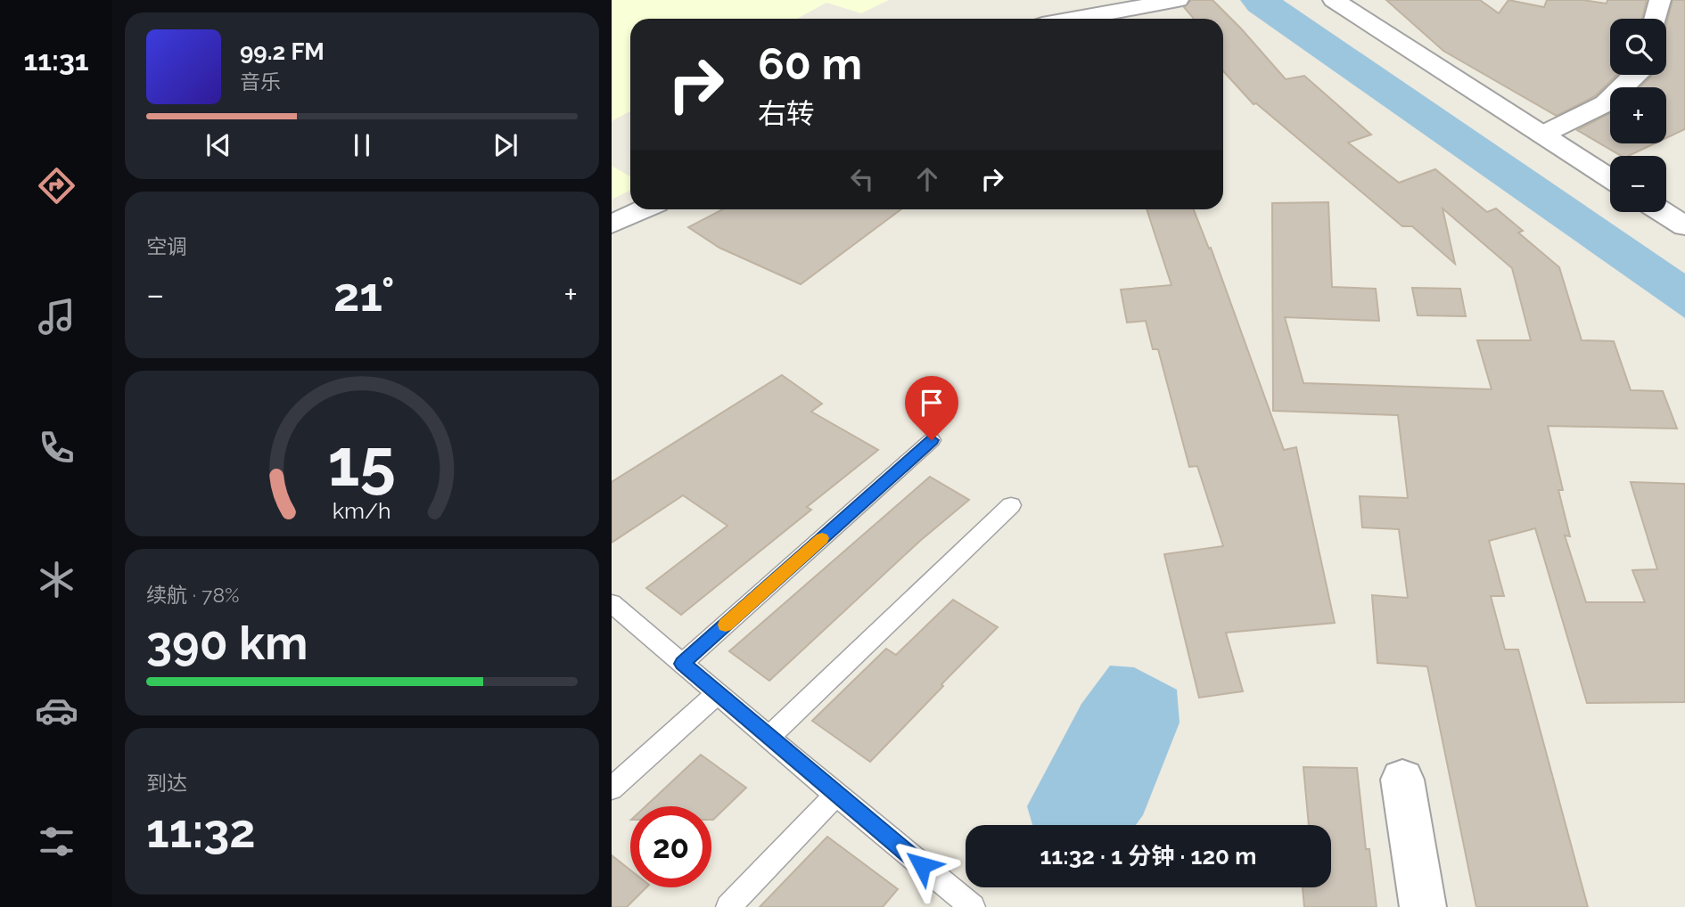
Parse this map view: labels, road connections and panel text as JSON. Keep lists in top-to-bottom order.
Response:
{
  "page": {
    "tabs": "11:31",
    "map_buttons": ["+", "−"],
    "turn": ["60 m", "右转"],
    "song": ["99.2 FM", "音乐"],
    "tile": [
      "空调",
      ["续航 · 78%", "390 km"],
      ["到达", "11:32"]
    ],
    "heat": ["−", "21°", "+"],
    "limit": "20",
    "trip": "11:32 · 1 分钟 · 120 m",
    "gauge": ["15", "km/h"]
  }
}
